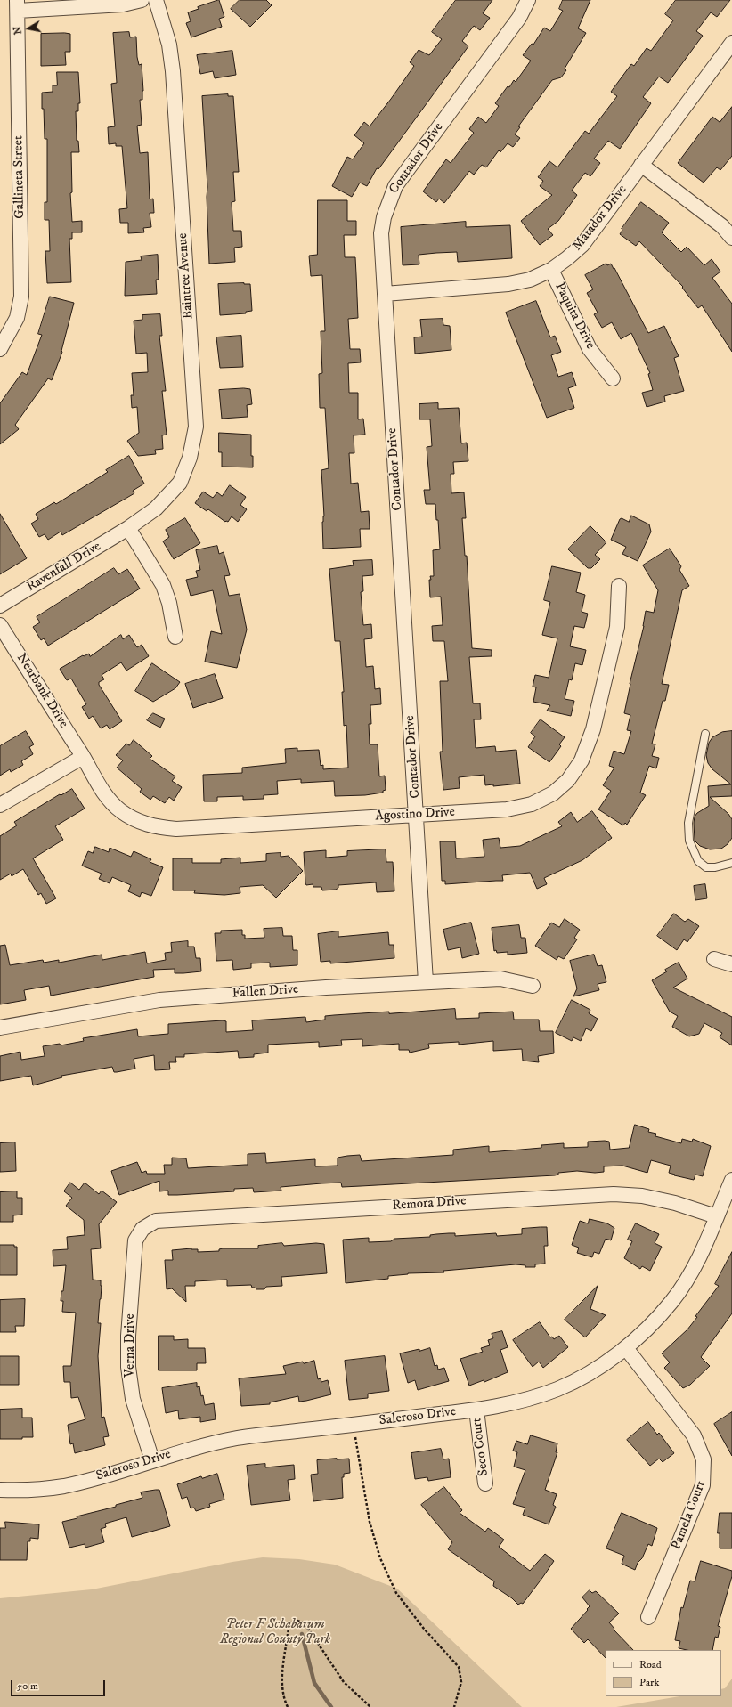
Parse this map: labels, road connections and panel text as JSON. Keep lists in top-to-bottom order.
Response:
{
  "streets": {
    "street": [
      "Contador Drive",
      "Gallineta Street",
      "Matador Drive",
      "Baintree Avenue",
      "Paquita Drive",
      "Ravenfall Drive",
      "Nearbank Drive",
      "Agostino Drive",
      "Fallen Drive",
      "Remora Drive",
      "Verna Drive",
      "Saleroso Drive",
      "Seco Court",
      "Pamela Court"
    ]
  },
  "crossings": [
    ["Contador Drive", "Matador Drive"],
    ["Contador Drive", "Agostino Drive"],
    ["Contador Drive", "Fallen Drive"],
    ["Matador Drive", "Paquita Drive"],
    ["Baintree Avenue", "Ravenfall Drive"],
    ["Nearbank Drive", "Agostino Drive"],
    ["Remora Drive", "Verna Drive"],
    ["Remora Drive", "Saleroso Drive"],
    ["Verna Drive", "Saleroso Drive"],
    ["Saleroso Drive", "Seco Court"],
    ["Saleroso Drive", "Pamela Court"]
  ],
  "parks": ["Peter F Schabarum Regional County Park"],
  "legend": ["Road", "Park"],
  "scale_bar": "50 m",
  "north": "left"
}
